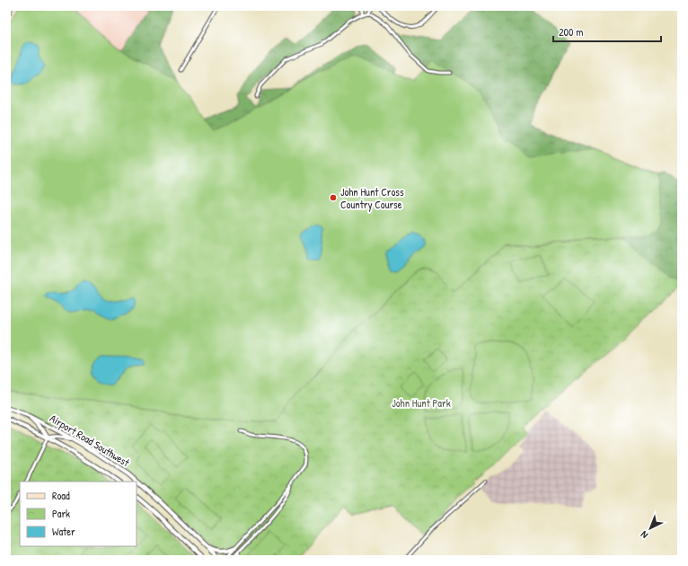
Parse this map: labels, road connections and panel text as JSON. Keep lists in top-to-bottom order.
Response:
{
  "streets": {
    "street": ["Airport Road Southwest"]
  },
  "parks": ["John Hunt Park"],
  "places": ["John Hunt Cross Country Course"],
  "legend": ["Road", "Park", "Water"],
  "scale_bar": "200 m",
  "north": "bottom left"
}
